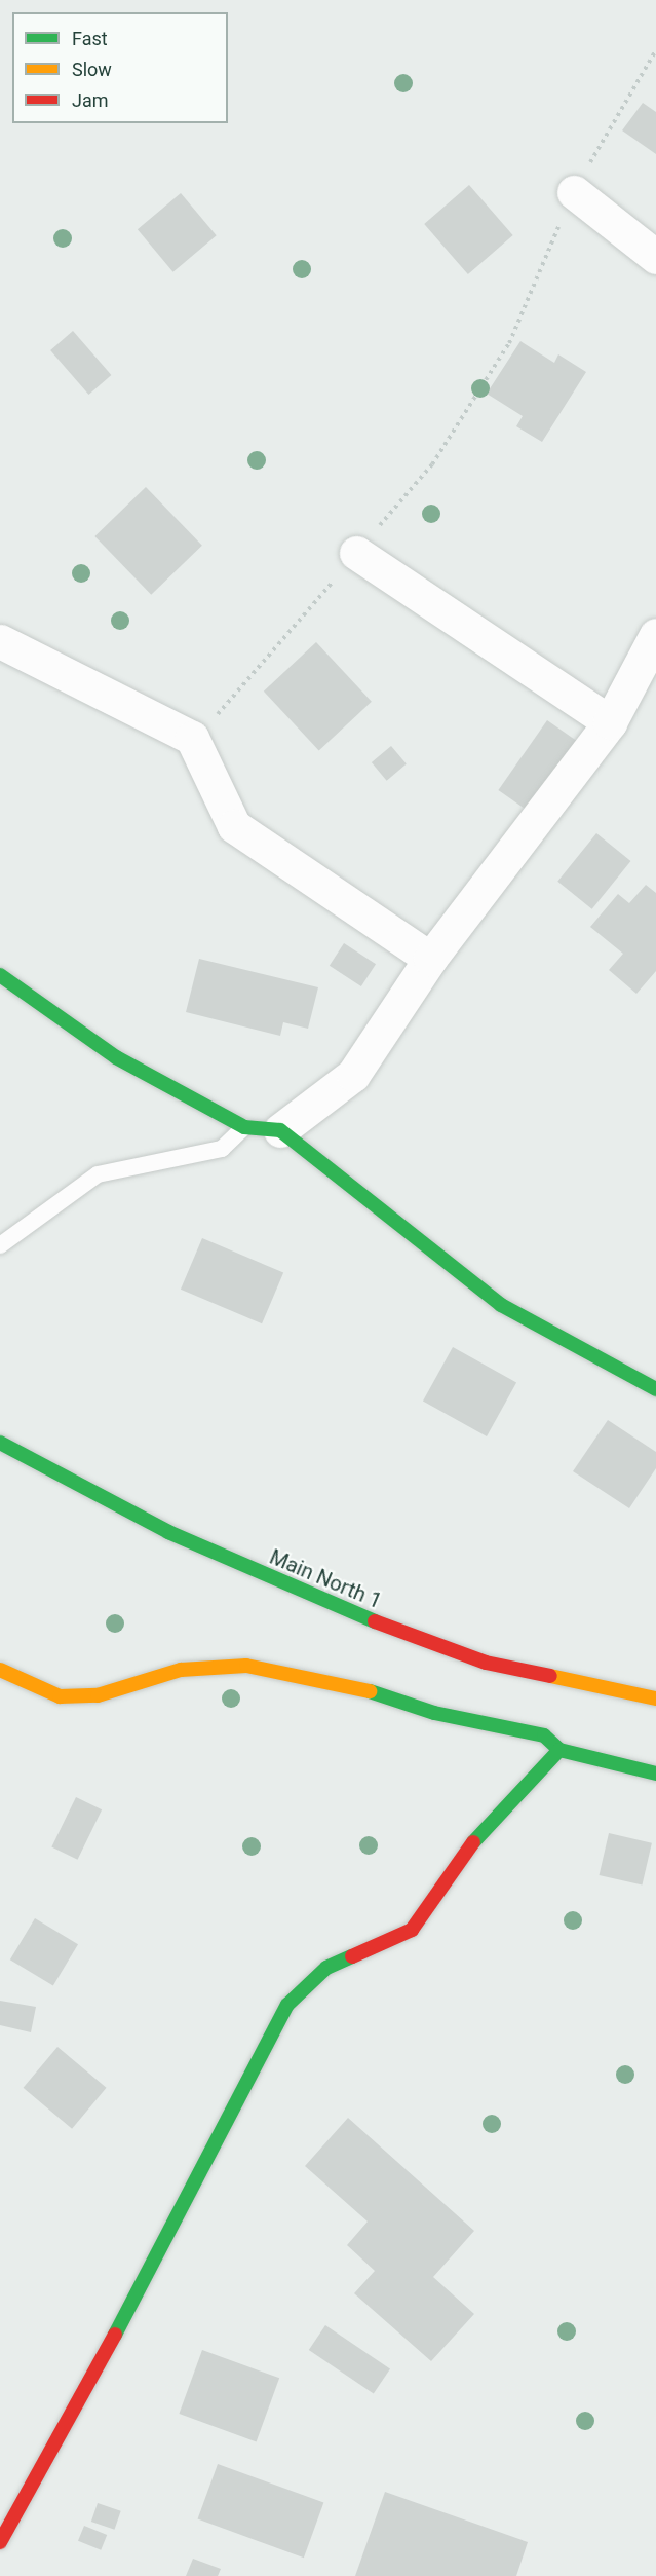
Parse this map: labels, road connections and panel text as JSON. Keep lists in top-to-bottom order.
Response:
{
  "streets": {
    "street": ["Main North 1"]
  },
  "legend": ["Fast", "Slow", "Jam"]
}
